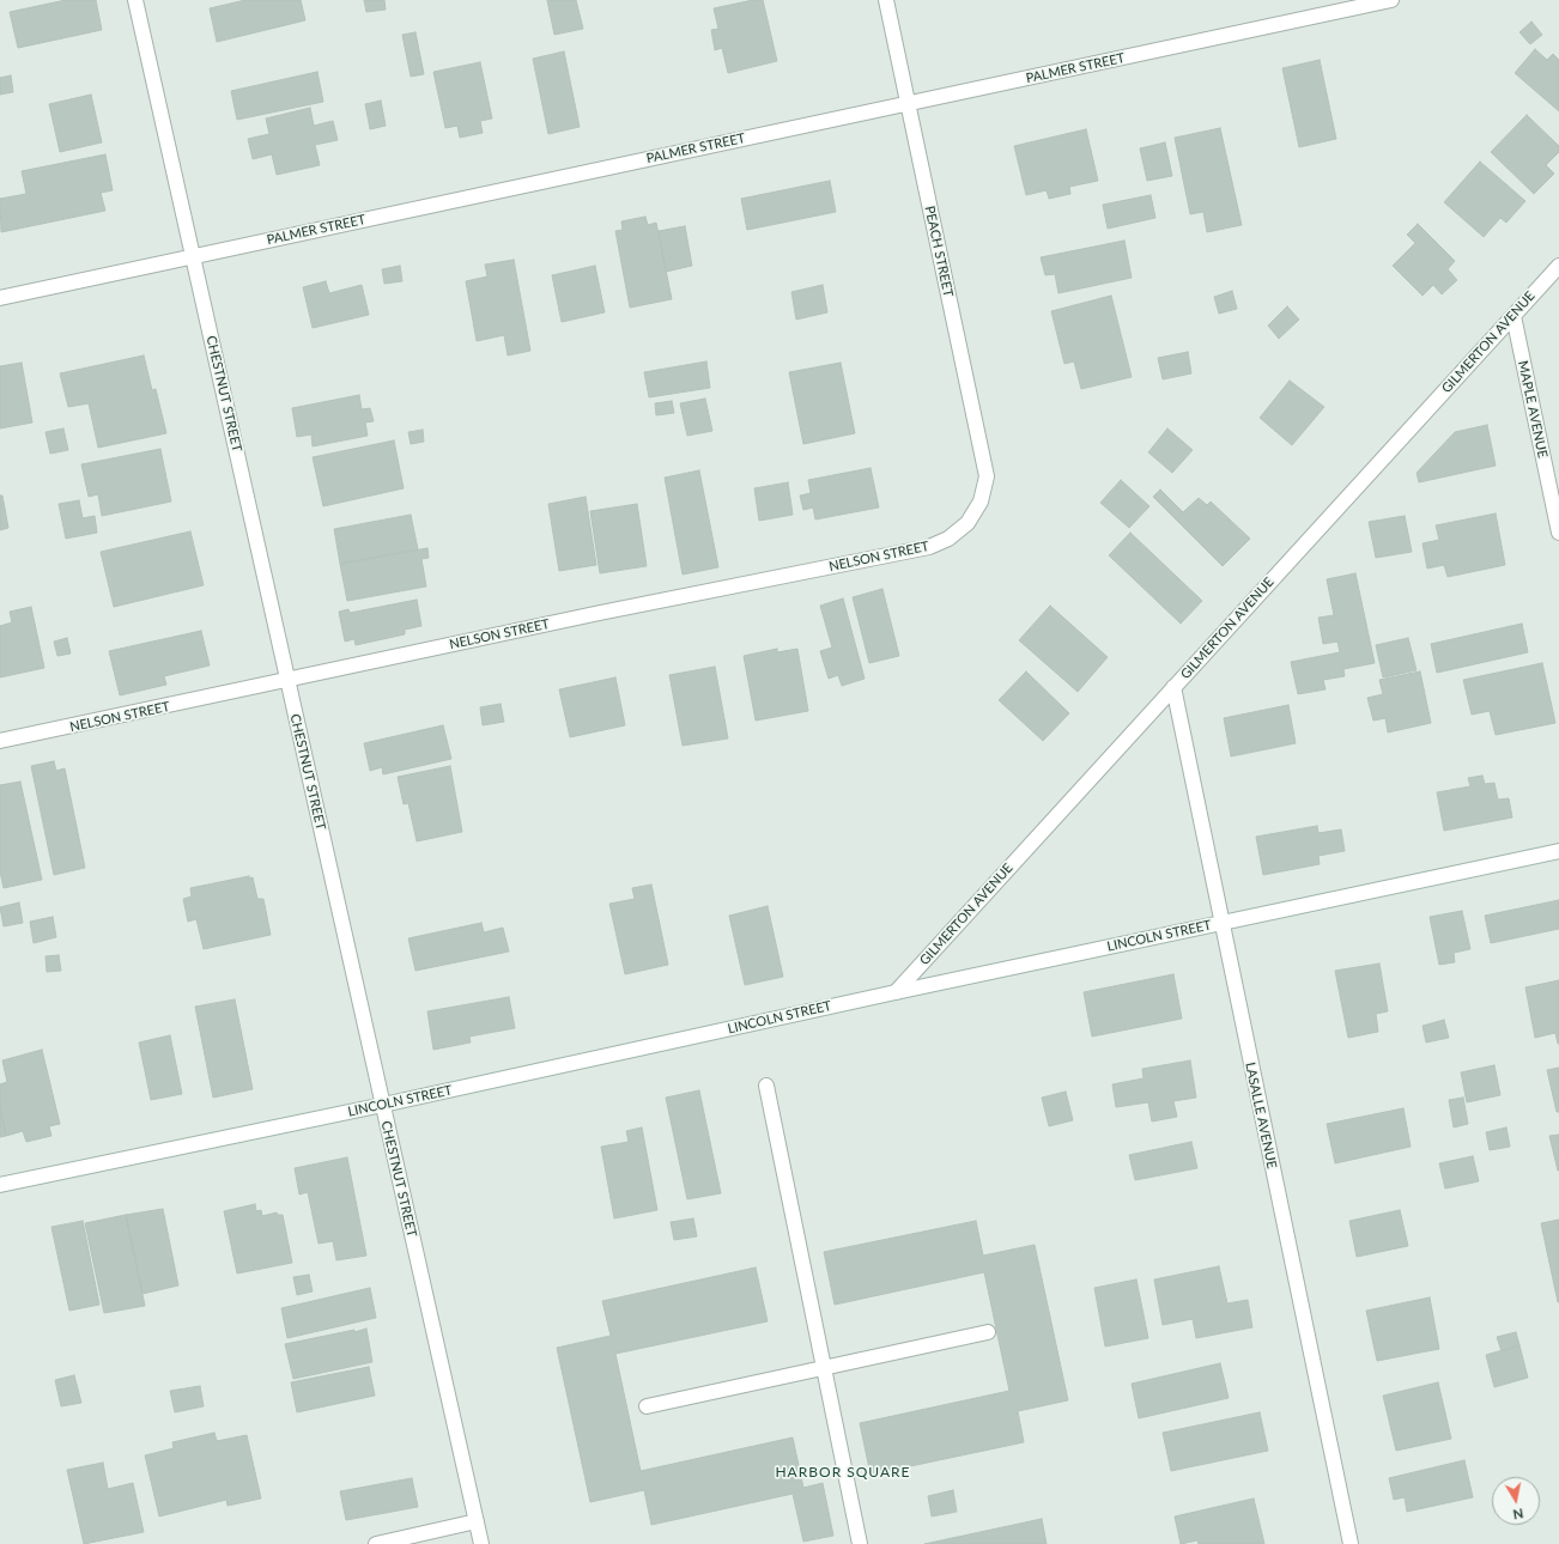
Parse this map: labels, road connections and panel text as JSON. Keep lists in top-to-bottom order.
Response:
{
  "streets": {
    "street": [
      "PALMER STREET",
      "PEACH STREET",
      "GILMERTON AVENUE",
      "CHESTNUT STREET",
      "MAPLE AVENUE",
      "NELSON STREET",
      "LINCOLN STREET",
      "LASALLE AVENUE"
    ]
  },
  "crossings": [
    ["PALMER STREET", "PEACH STREET"],
    ["PALMER STREET", "CHESTNUT STREET"],
    ["PEACH STREET", "NELSON STREET"],
    ["GILMERTON AVENUE", "MAPLE AVENUE"],
    ["GILMERTON AVENUE", "LINCOLN STREET"],
    ["GILMERTON AVENUE", "LASALLE AVENUE"],
    ["CHESTNUT STREET", "NELSON STREET"],
    ["CHESTNUT STREET", "LINCOLN STREET"],
    ["LINCOLN STREET", "LASALLE AVENUE"]
  ],
  "districts": ["HARBOR SQUARE"],
  "north": "bottom"
}
